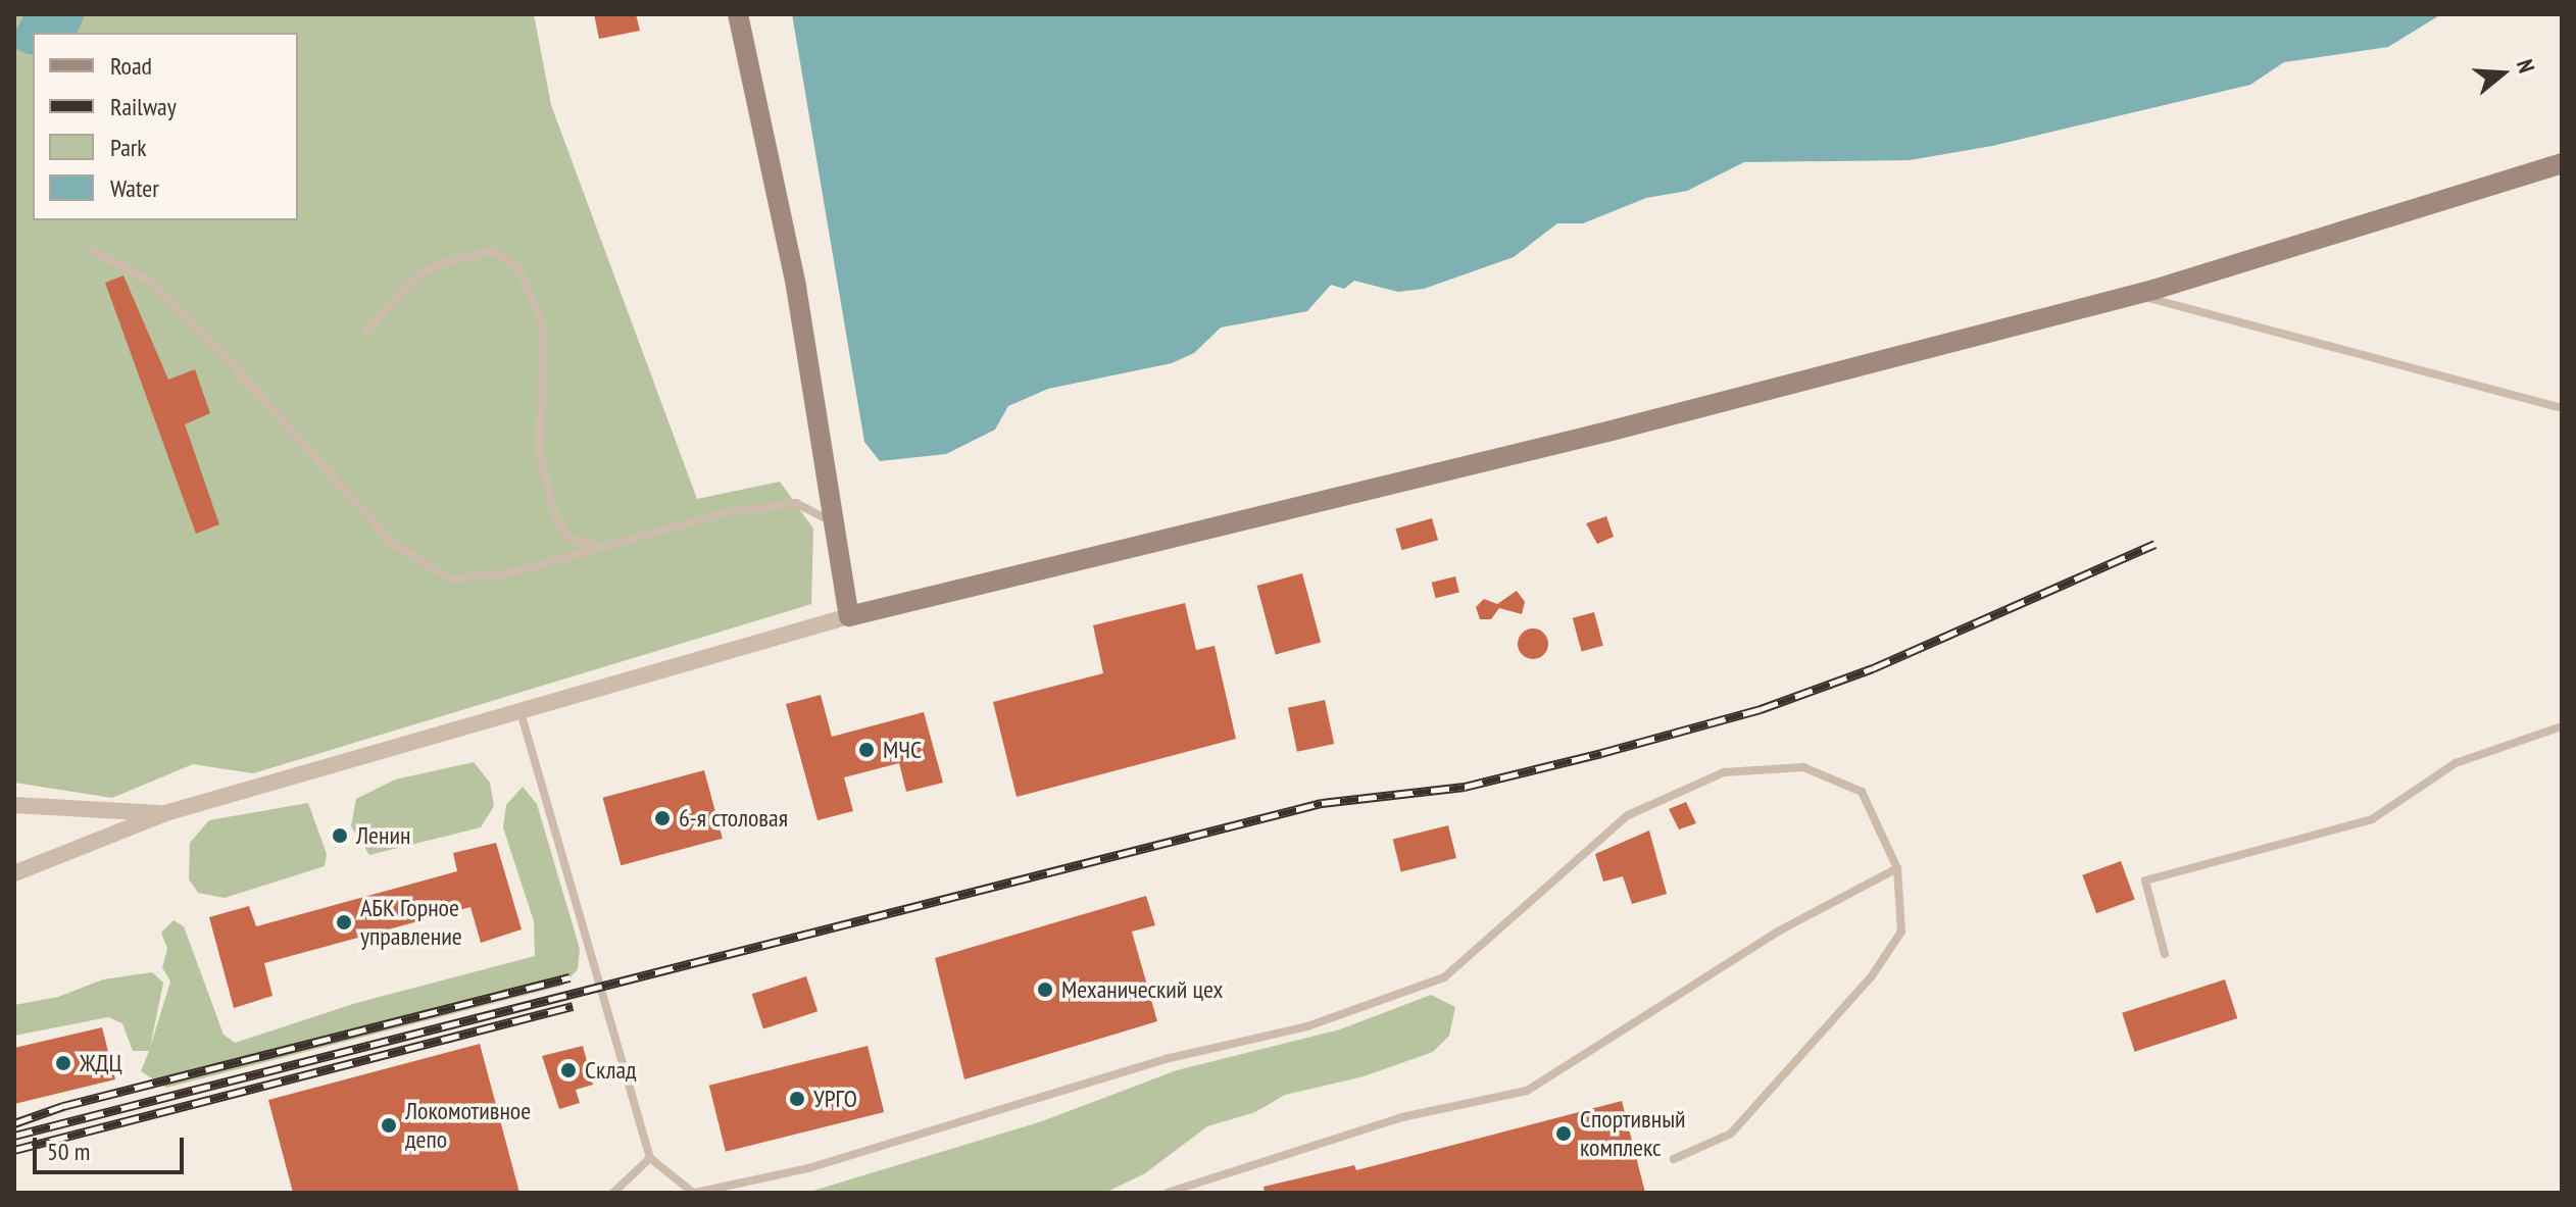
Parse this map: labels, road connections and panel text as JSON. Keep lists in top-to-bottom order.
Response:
{
  "places": [
    "МЧС",
    "6-я столовая",
    "Ленин",
    "АБК Горное управление",
    "Механический цех",
    "ЖДЦ",
    "Склад",
    "УРГО",
    "Локомотивное депо",
    "Спортивный комплекс"
  ],
  "legend": [
    "Road",
    "Railway",
    "Park",
    "Water"
  ],
  "scale_bar": "50 m",
  "north": "right"
}
